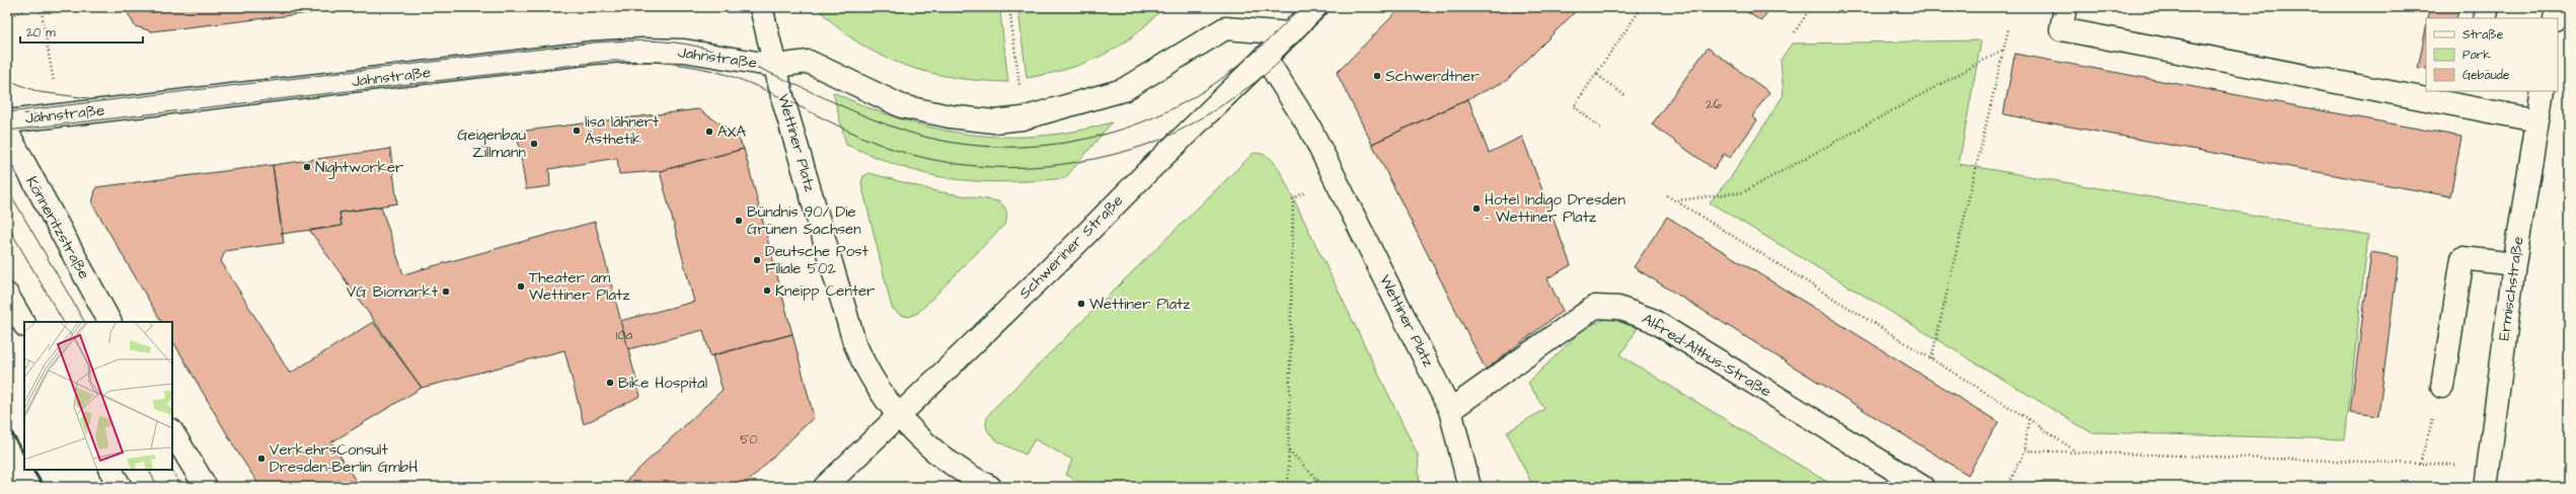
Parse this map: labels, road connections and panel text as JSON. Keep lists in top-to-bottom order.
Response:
{
  "streets": {
    "street": [
      "Jahnstraße",
      "Wettiner Platz",
      "Könneritzstraße",
      "Schweriner Straße",
      "Ermischstraße",
      "Alfred-Althus-Straße"
    ]
  },
  "crossings": [
    ["Jahnstraße", "Wettiner Platz"],
    ["Wettiner Platz", "Schweriner Straße"],
    ["Wettiner Platz", "Alfred-Althus-Straße"]
  ],
  "places": [
    "Schwerdtner",
    "lisa lähnert Ästhetik",
    "AXA",
    "Geigenbau Zillmann",
    "Nightworker",
    "Hotel Indigo Dresden - Wettiner Platz",
    "Bündnis 90/ Die Grünen Sachsen",
    "Deutsche Post Filiale 502",
    "Theater am Wettiner Platz",
    "Kneipp Center",
    "VG Biomarkt",
    "Wettiner Platz",
    "Bike Hospital",
    "VerkehrsConsult Dresden-Berlin GmbH"
  ],
  "house_numbers": ["26", "10a", "50"],
  "legend": ["Straße", "Park", "Gebäude"],
  "scale_bar": "20 m"
}
